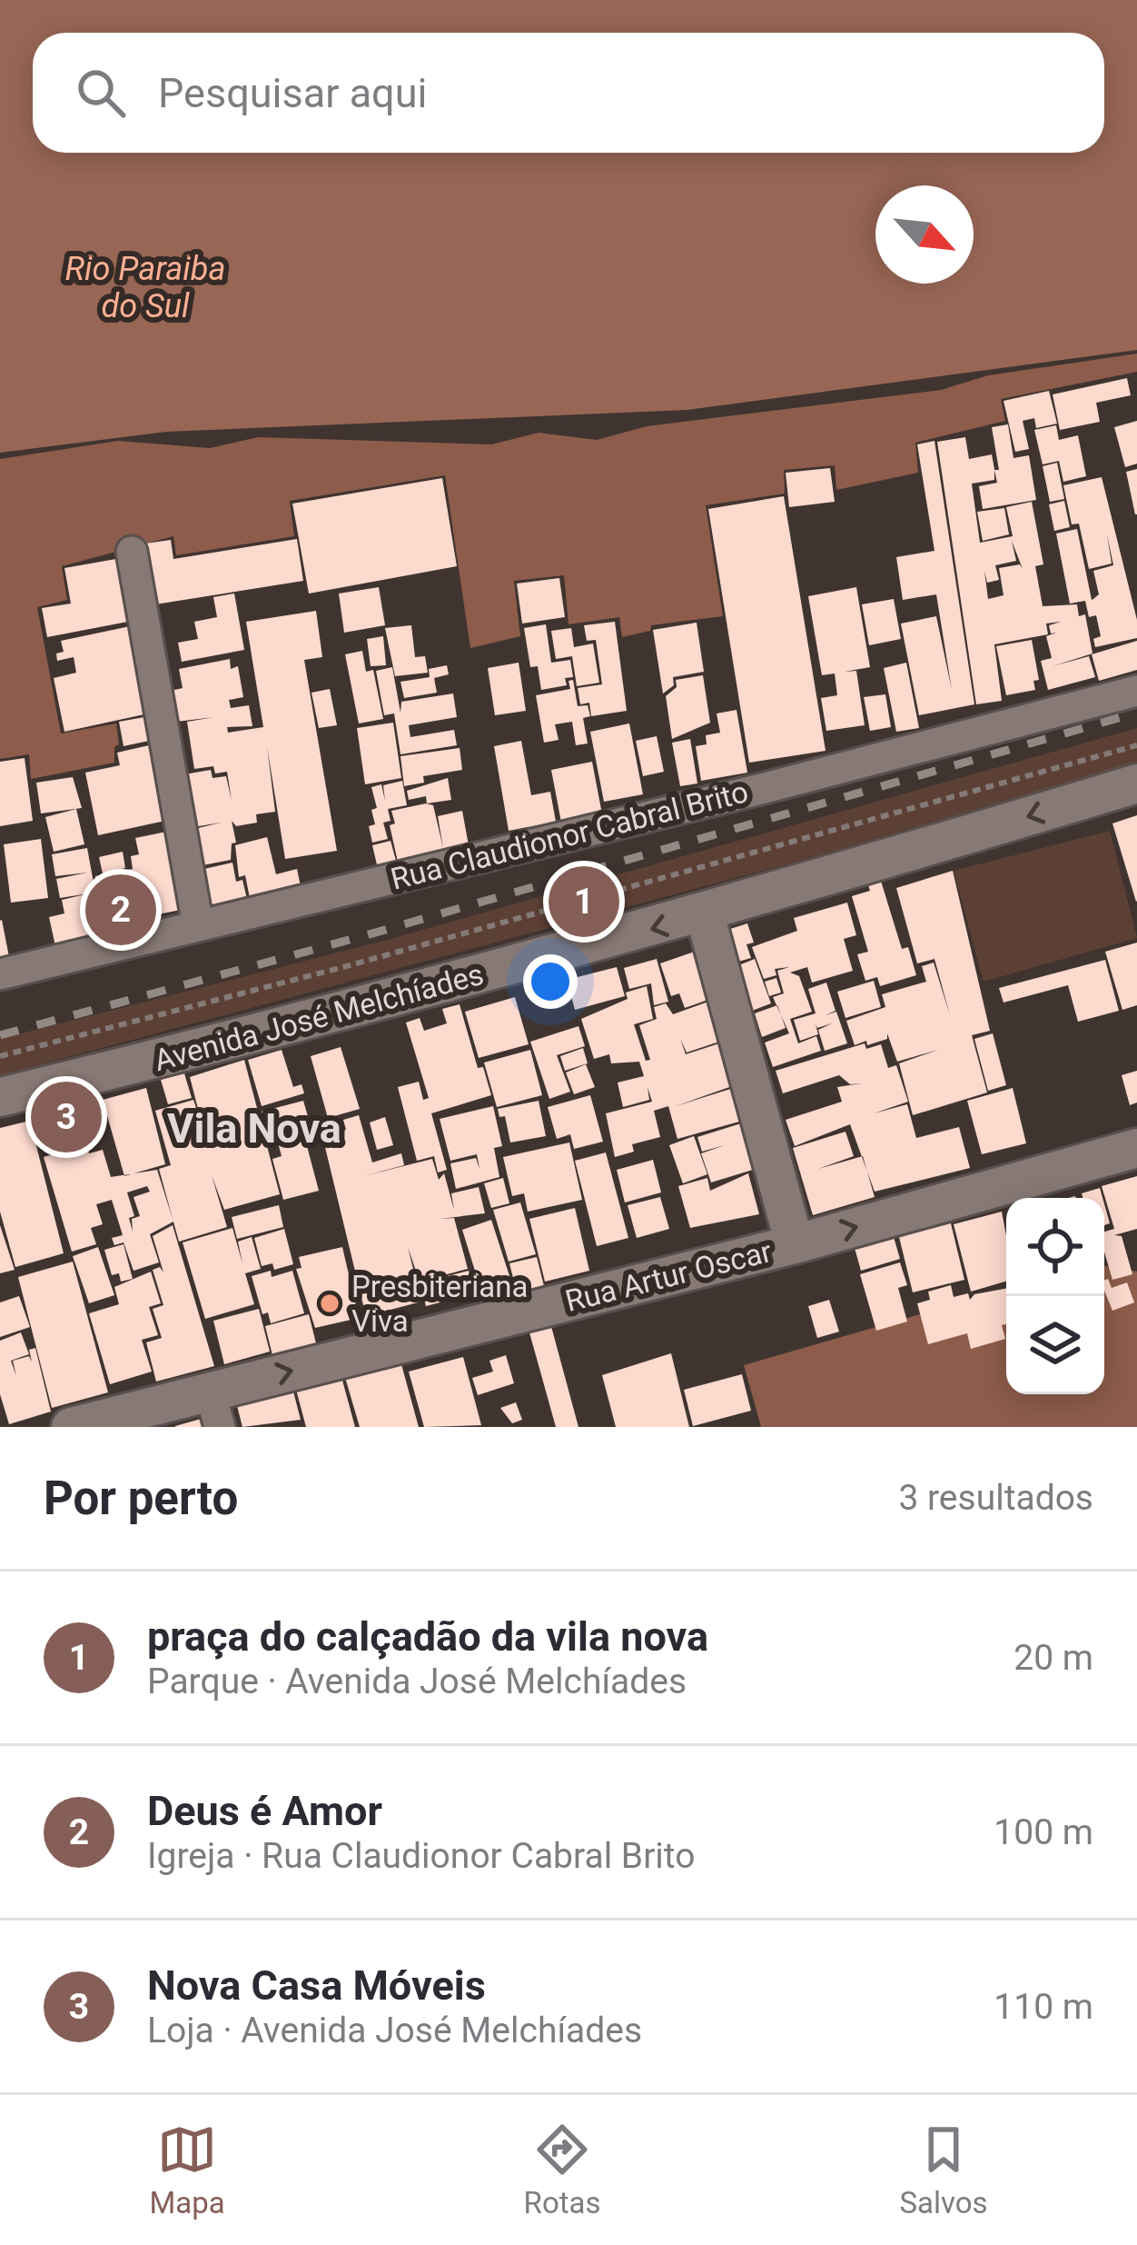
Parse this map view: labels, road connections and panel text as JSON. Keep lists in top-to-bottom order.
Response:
{
  "streets": {
    "street": ["Rua Claudionor Cabral Brito", "Avenida José Melchíades", "Rua Artur Oscar"]
  },
  "one_way": ["Avenida José Melchíades", "Rua Artur Oscar"],
  "districts": ["Vila Nova"],
  "water": ["Rio Paraiba do Sul"],
  "places": ["Presbiteriana Viva"],
  "north": "bottom right",
  "page": {
    "search": "Pesquisar aqui",
    "pins": ["1", "2", "3"],
    "heading": ["Por perto", "3 resultados"],
    "list": [
      {
        "mark": "1",
        "name": "praça do calçadão da vila nova",
        "note": "Parque · Avenida José Melchíades",
        "value": "20 m"
      },
      {
        "mark": "2",
        "name": "Deus é Amor",
        "note": "Igreja · Rua Claudionor Cabral Brito",
        "value": "100 m"
      },
      {
        "mark": "3",
        "name": "Nova Casa Móveis",
        "note": "Loja · Avenida José Melchíades",
        "value": "110 m"
      }
    ],
    "nav": ["Mapa", "Rotas", "Salvos"]
  }
}
